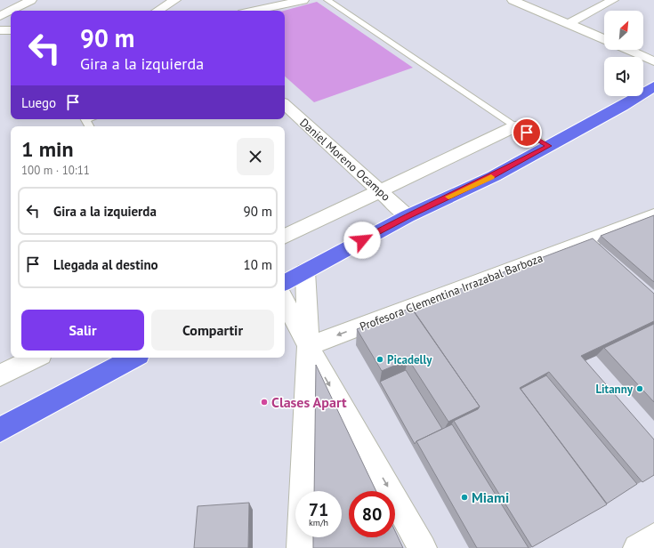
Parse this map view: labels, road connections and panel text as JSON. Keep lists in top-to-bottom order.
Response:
{
  "streets": {
    "street": ["Daniel Moreno Ocampo", "Profesora Clementina Irrazabal Barboza"]
  },
  "places": [
    "Picadelly",
    "Litanny",
    "Clases Apart",
    "Miami"
  ],
  "north": "top right",
  "page": {
    "turn": ["90 m", "Gira a la izquierda"],
    "then": "Luego",
    "heading": ["1 min", "100 m · 10:11"],
    "list": [
      {
        "name": "Gira a la izquierda",
        "value": "90 m"
      },
      {
        "name": "Llegada al destino",
        "value": "10 m"
      }
    ],
    "buttons": ["Salir", "Compartir"],
    "speed": "71 km/h",
    "limit": "80"
  }
}
